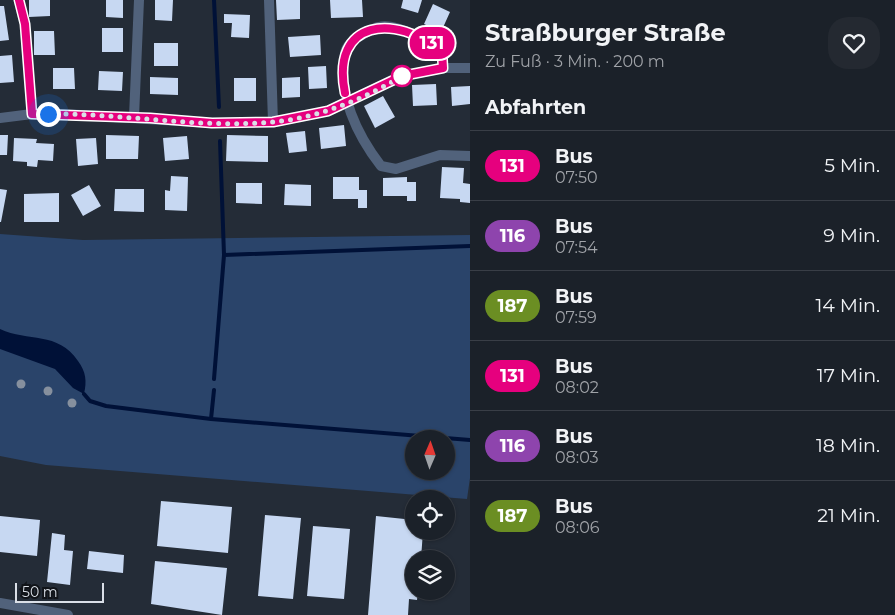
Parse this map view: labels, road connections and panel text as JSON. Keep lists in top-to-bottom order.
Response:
{
  "lines": ["bus line 131"],
  "scale_bar": "50 m",
  "north": "top",
  "page": {
    "on_map": "131",
    "heading": [
      ["Straßburger Straße", "Zu Fuß · 3 Min. · 200 m"],
      "Abfahrten"
    ],
    "list": [
      {
        "mark": "131",
        "name": "Bus",
        "note": "07:50",
        "value": "5 Min."
      },
      {
        "mark": "116",
        "name": "Bus",
        "note": "07:54",
        "value": "9 Min."
      },
      {
        "mark": "187",
        "name": "Bus",
        "note": "07:59",
        "value": "14 Min."
      },
      {
        "mark": "131",
        "name": "Bus",
        "note": "08:02",
        "value": "17 Min."
      },
      {
        "mark": "116",
        "name": "Bus",
        "note": "08:03",
        "value": "18 Min."
      },
      {
        "mark": "187",
        "name": "Bus",
        "note": "08:06",
        "value": "21 Min."
      }
    ],
    "scale": "50 m"
  }
}
